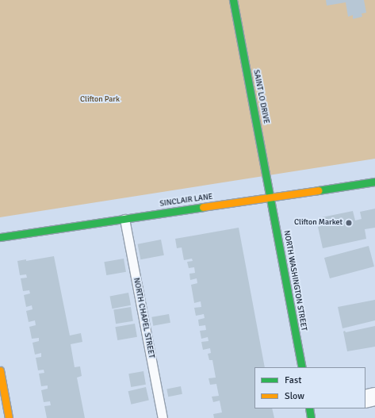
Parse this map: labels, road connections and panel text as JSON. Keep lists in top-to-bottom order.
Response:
{
  "streets": {
    "main road": ["SAINT LO DRIVE", "SINCLAIR LANE", "NORTH WASHINGTON STREET"],
    "lane": ["NORTH CHAPEL STREET"]
  },
  "crossings": [
    ["SAINT LO DRIVE", "SINCLAIR LANE"],
    ["SAINT LO DRIVE", "NORTH WASHINGTON STREET"],
    ["SINCLAIR LANE", "NORTH WASHINGTON STREET"],
    ["SINCLAIR LANE", "NORTH CHAPEL STREET"]
  ],
  "parks": ["Clifton Park"],
  "places": ["Clifton Market"],
  "legend": ["Fast", "Slow"]
}
